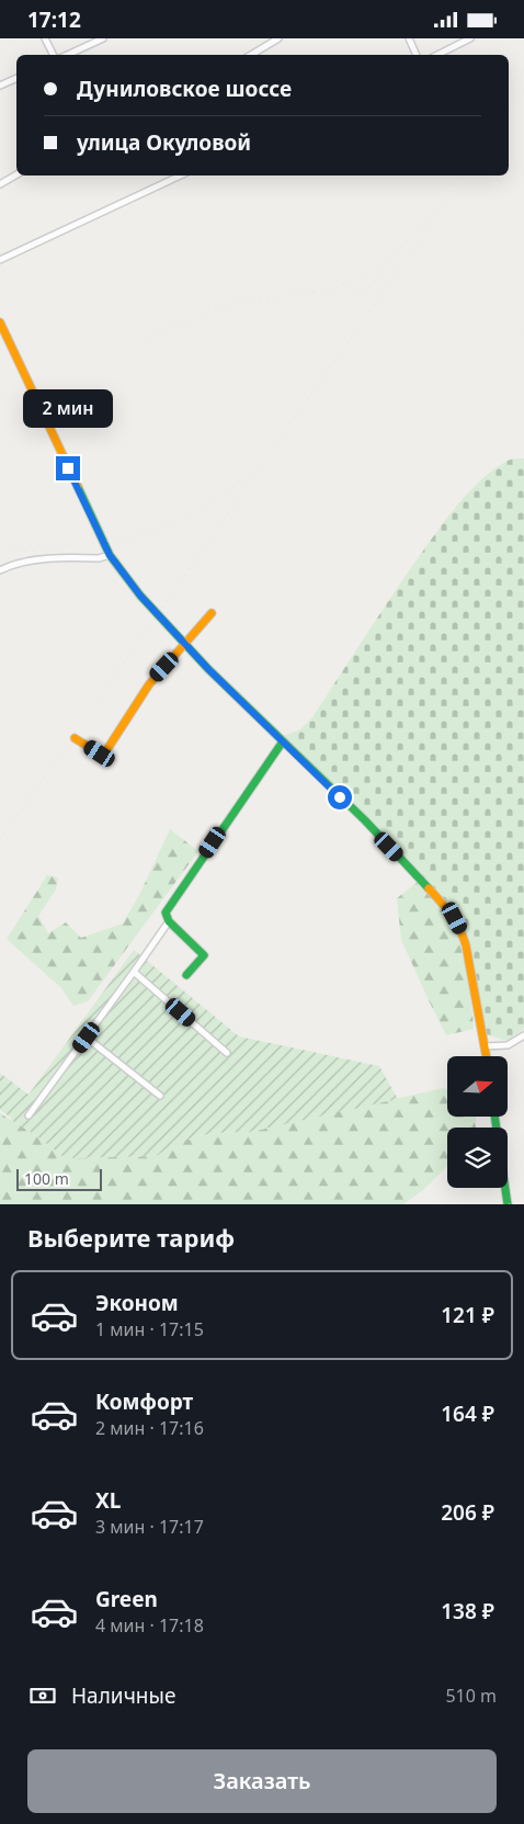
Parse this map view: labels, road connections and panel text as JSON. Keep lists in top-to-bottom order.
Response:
{
  "scale_bar": "100 m",
  "north": "right",
  "page": {
    "status": "17:12",
    "banner": ["Дуниловское шоссе", "улица Окуловой"],
    "bubble": "2 мин",
    "scale": "100 m",
    "heading": "Выберите тариф",
    "list": [
      {
        "name": "Эконом",
        "note": "1 мин · 17:15",
        "value": "121 ₽"
      },
      {
        "name": "Комфорт",
        "note": "2 мин · 17:16",
        "value": "164 ₽"
      },
      {
        "name": "XL",
        "note": "3 мин · 17:17",
        "value": "206 ₽"
      },
      {
        "name": "Green",
        "note": "4 мин · 17:18",
        "value": "138 ₽"
      }
    ],
    "pay": ["Наличные", "510 m"],
    "buttons": "Заказать"
  }
}
